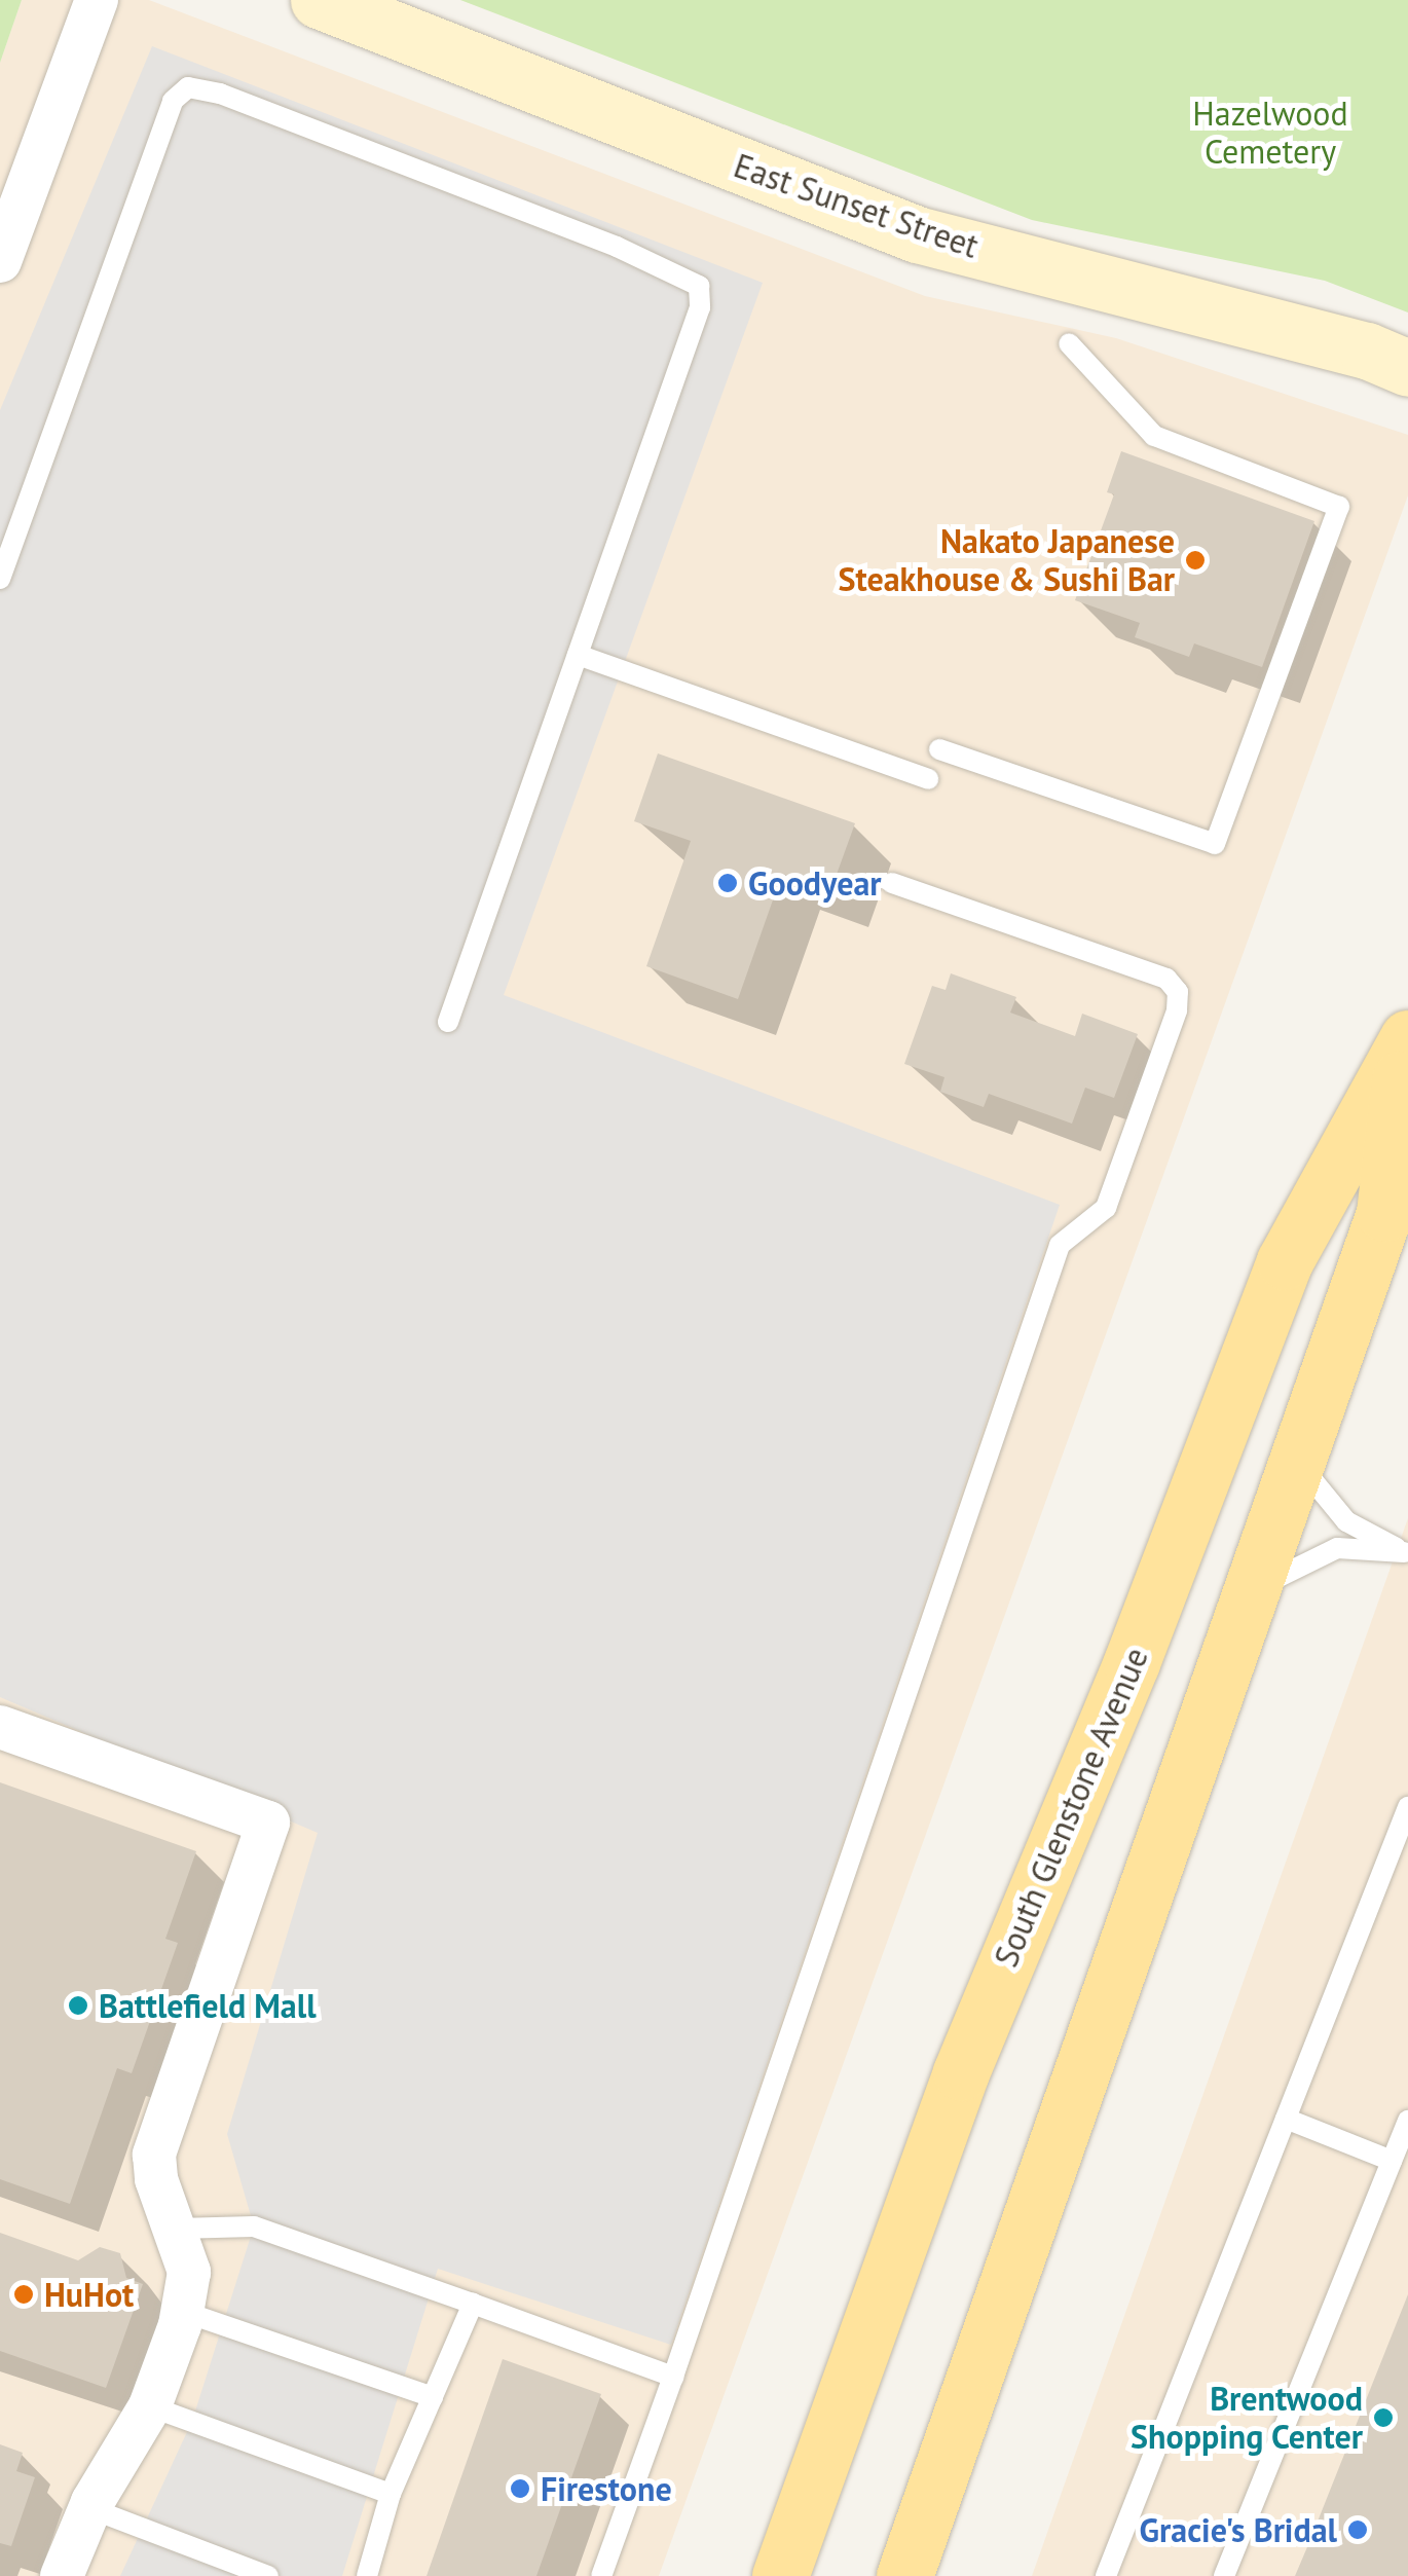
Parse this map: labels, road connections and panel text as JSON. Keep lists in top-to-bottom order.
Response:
{
  "streets": {
    "main road": ["East Sunset Street", "South Glenstone Avenue"]
  },
  "parks": ["Hazelwood Cemetery"],
  "places": [
    "Nakato Japanese Steakhouse & Sushi Bar",
    "Goodyear",
    "Battlefield Mall",
    "HuHot",
    "Brentwood Shopping Center",
    "Firestone",
    "Gracie's Bridal"
  ]
}
